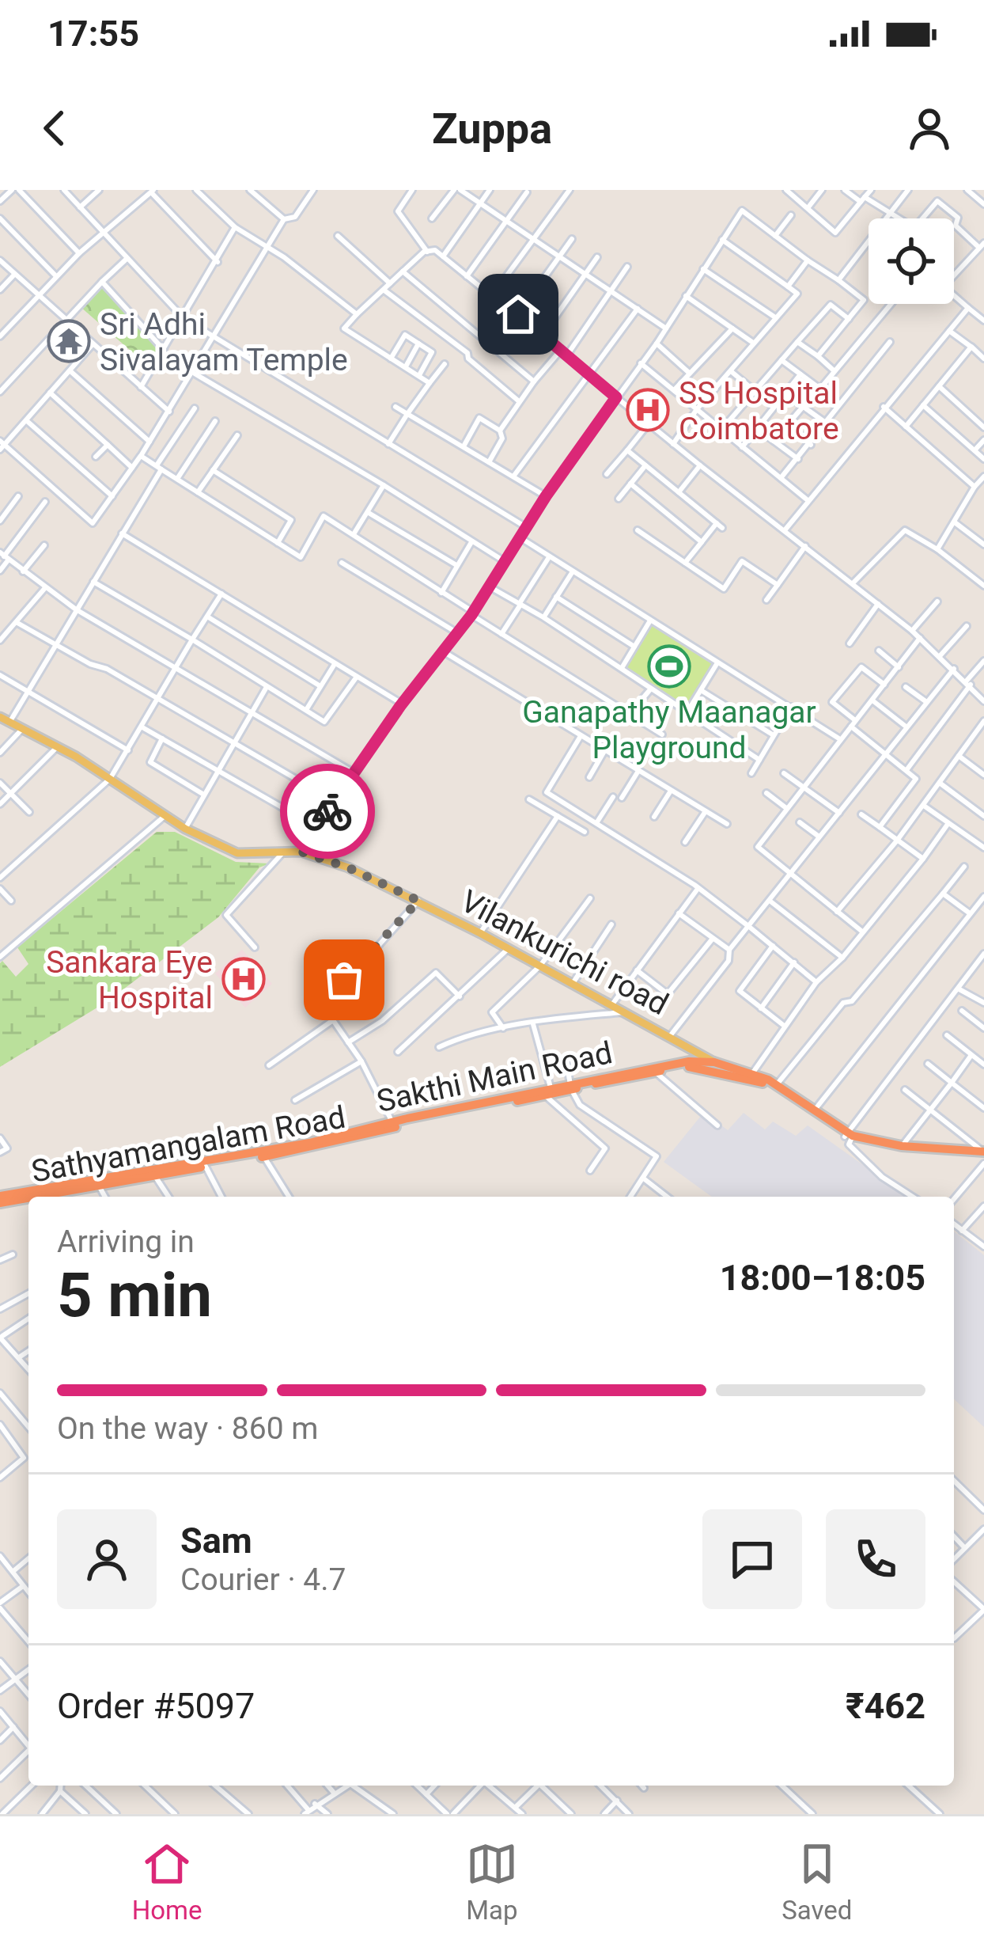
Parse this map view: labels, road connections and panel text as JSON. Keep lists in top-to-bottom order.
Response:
{
  "streets": {
    "highway": ["Sakthi Main Road", "Sathyamangalam Road"],
    "main road": ["Vilankurichi road"]
  },
  "crossings": [
    ["Vilankurichi road", "Sakthi Main Road"],
    ["Vilankurichi road", "Sathyamangalam Road"],
    ["Sakthi Main Road", "Sathyamangalam Road"]
  ],
  "places": {
    "temple": ["Sri Adhi Sivalayam Temple"],
    "hospital": ["SS Hospital Coimbatore", "Sankara Eye Hospital"],
    "sports": ["Ganapathy Maanagar Playground"]
  },
  "page": {
    "status": "17:55",
    "header": "Zuppa",
    "heading": ["5 min", "Arriving in", "18:00–18:05"],
    "panel": [
      "Sam",
      "Courier · 4.7",
      "Order #5097",
      "₹462"
    ],
    "bar": "On the way · 860 m",
    "tabs": ["Home", "Map", "Saved"]
  }
}
